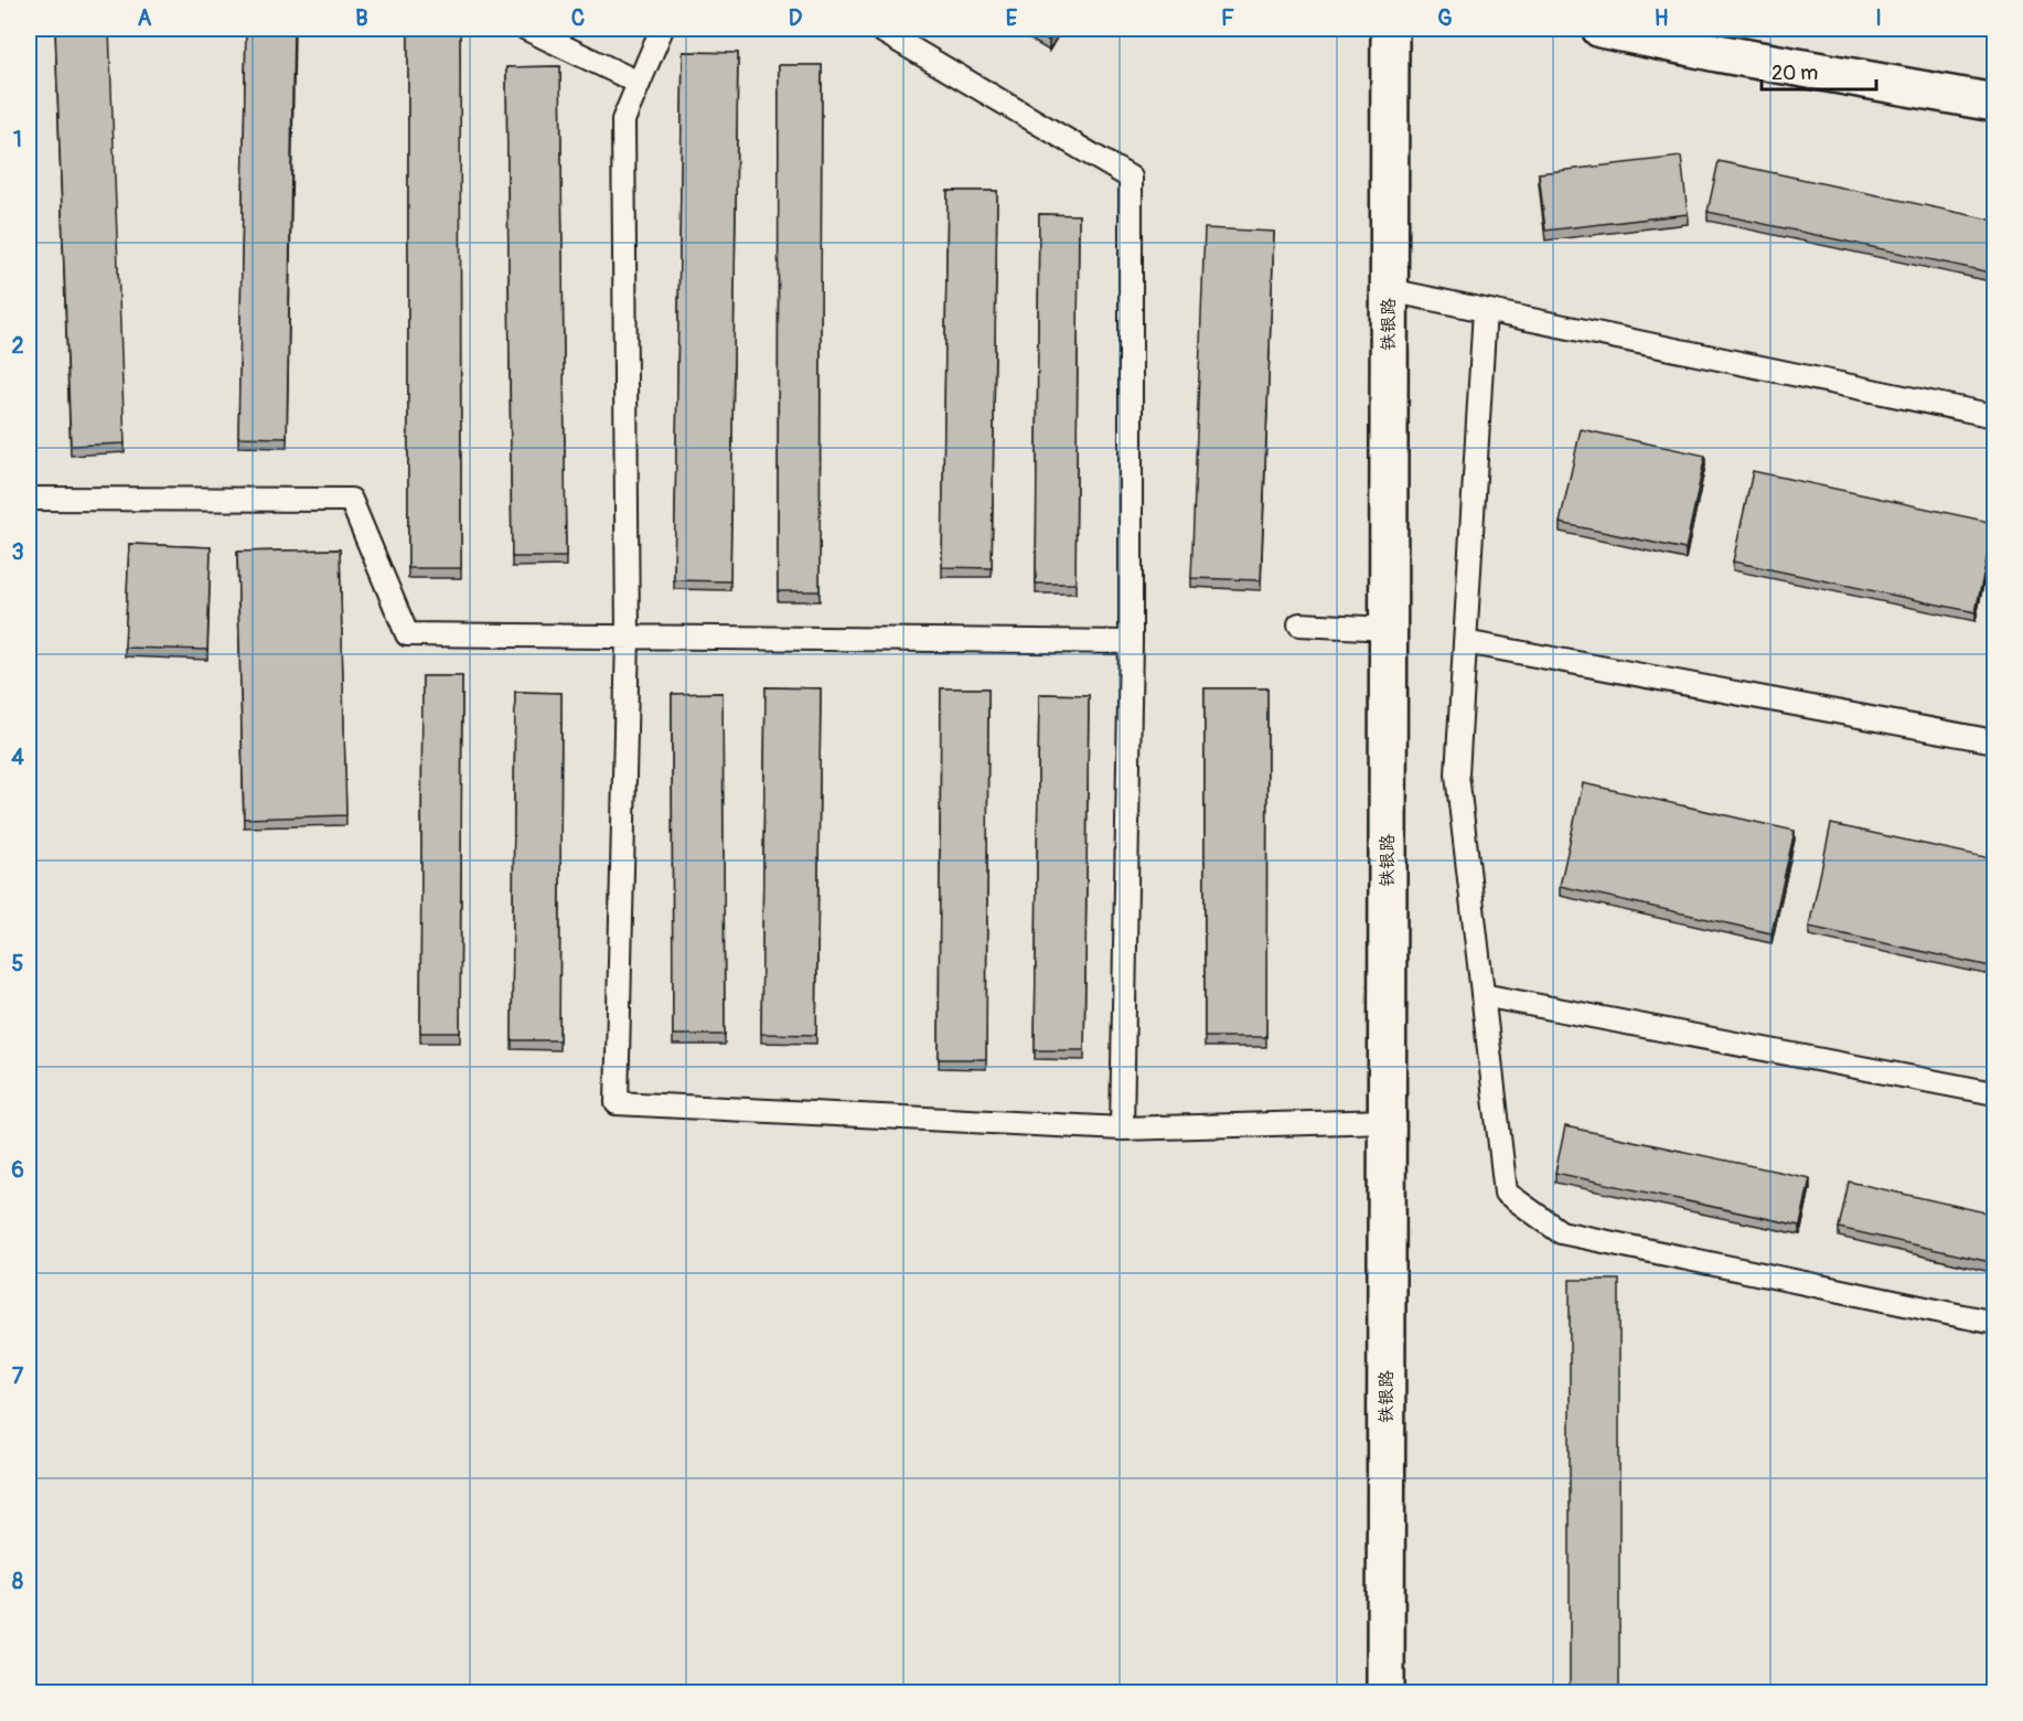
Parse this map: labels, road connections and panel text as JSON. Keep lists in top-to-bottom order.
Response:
{
  "streets": {
    "main road": ["铁银路"]
  },
  "scale_bar": "20 m",
  "grid": {
    "columns": [
      "A",
      "B",
      "C",
      "D",
      "E",
      "F",
      "G",
      "H",
      "I"
    ],
    "rows": [
      "1",
      "2",
      "3",
      "4",
      "5",
      "6",
      "7",
      "8"
    ]
  }
}
